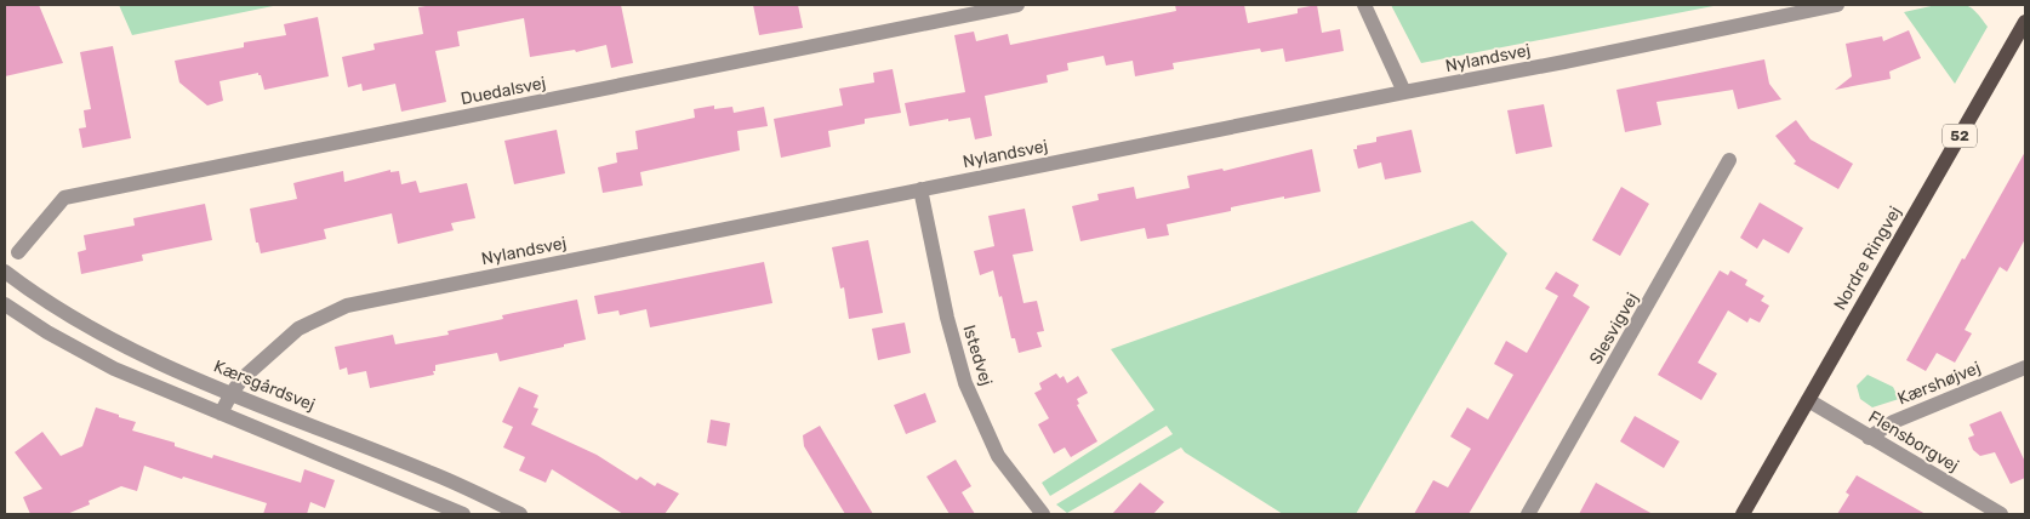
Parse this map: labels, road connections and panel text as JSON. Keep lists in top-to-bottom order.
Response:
{
  "streets": {
    "main road": ["52", "Nordre Ringvej"],
    "street": [
      "Nylandsvej",
      "Duedalsvej",
      "Slesvigvej",
      "Istedvej",
      "Kærshøjvej",
      "Kærsgårdsvej",
      "Flensborgvej"
    ]
  },
  "crossings": [
    ["Nylandsvej", "Istedvej"],
    ["Nylandsvej", "Kærsgårdsvej"],
    ["Nordre Ringvej", "Flensborgvej"],
    ["Kærshøjvej", "Flensborgvej"]
  ]
}
